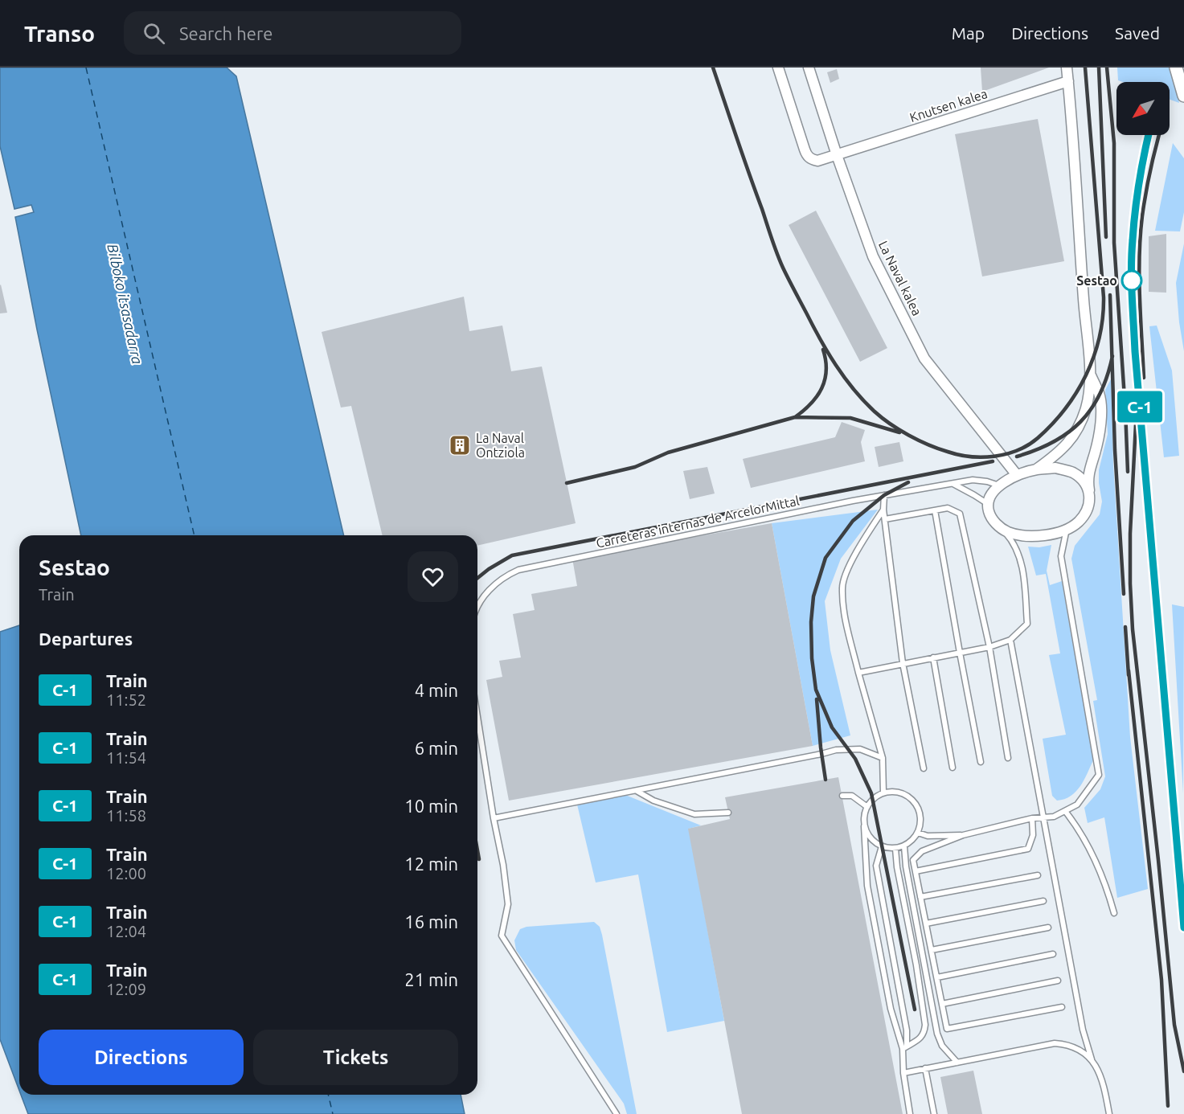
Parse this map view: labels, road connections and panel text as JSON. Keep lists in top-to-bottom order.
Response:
{
  "streets": {
    "street": ["Knutsen kalea", "La Naval kalea"],
    "lane": ["Carreteras internas de ArcelorMittal"]
  },
  "crossings": [
    ["Knutsen kalea", "La Naval kalea"],
    ["La Naval kalea", "Carreteras internas de ArcelorMittal"]
  ],
  "water": ["Bilboko itsasadarra"],
  "places": {
    "other": ["Sestao"],
    "building": ["La Naval Ontziola"]
  },
  "north": "bottom left",
  "page": {
    "header": "Transo",
    "search": "Search here",
    "nav": ["Map", "Directions", "Saved"],
    "on_map": "C-1",
    "heading": [
      ["Sestao", "Train"],
      "Departures"
    ],
    "list": [
      {
        "mark": "C-1",
        "name": "Train",
        "note": "11:52",
        "value": "4 min"
      },
      {
        "mark": "C-1",
        "name": "Train",
        "note": "11:54",
        "value": "6 min"
      },
      {
        "mark": "C-1",
        "name": "Train",
        "note": "11:58",
        "value": "10 min"
      },
      {
        "mark": "C-1",
        "name": "Train",
        "note": "12:00",
        "value": "12 min"
      },
      {
        "mark": "C-1",
        "name": "Train",
        "note": "12:04",
        "value": "16 min"
      },
      {
        "mark": "C-1",
        "name": "Train",
        "note": "12:09",
        "value": "21 min"
      }
    ],
    "buttons": ["Directions", "Tickets"]
  }
}
